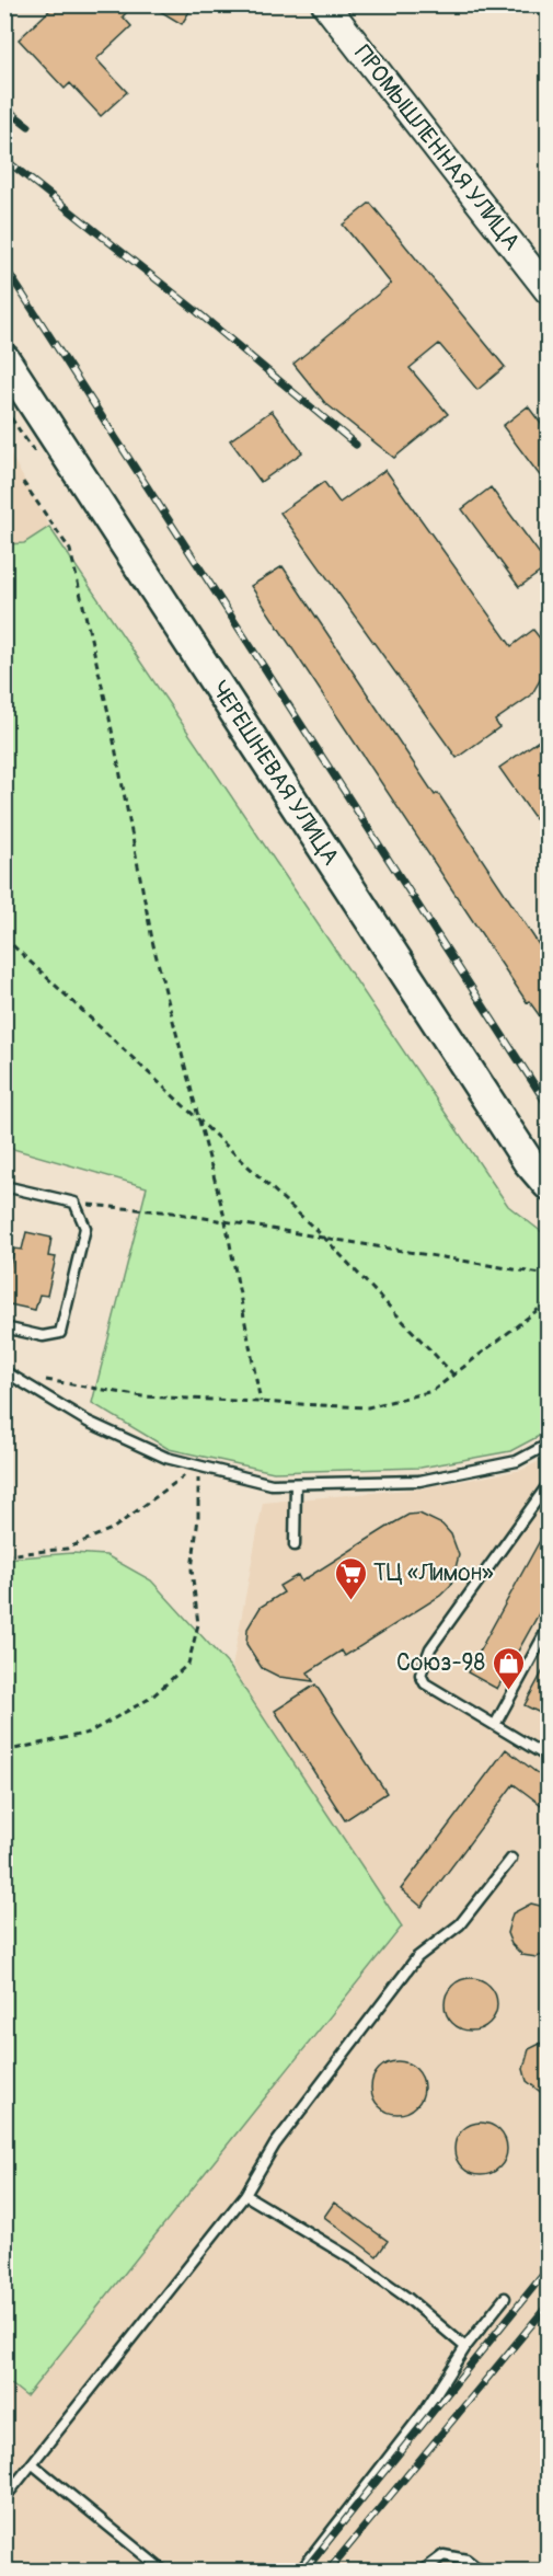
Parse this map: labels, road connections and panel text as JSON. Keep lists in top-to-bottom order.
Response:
{
  "streets": {
    "main road": ["ЧЕРЕШНЕВАЯ УЛИЦА"],
    "street": ["ПРОМЫШЛЕННАЯ УЛИЦА"]
  },
  "places": {
    "supermarket": ["ТЦ «Лимон»"],
    "shop": ["Союз-98"]
  }
}
